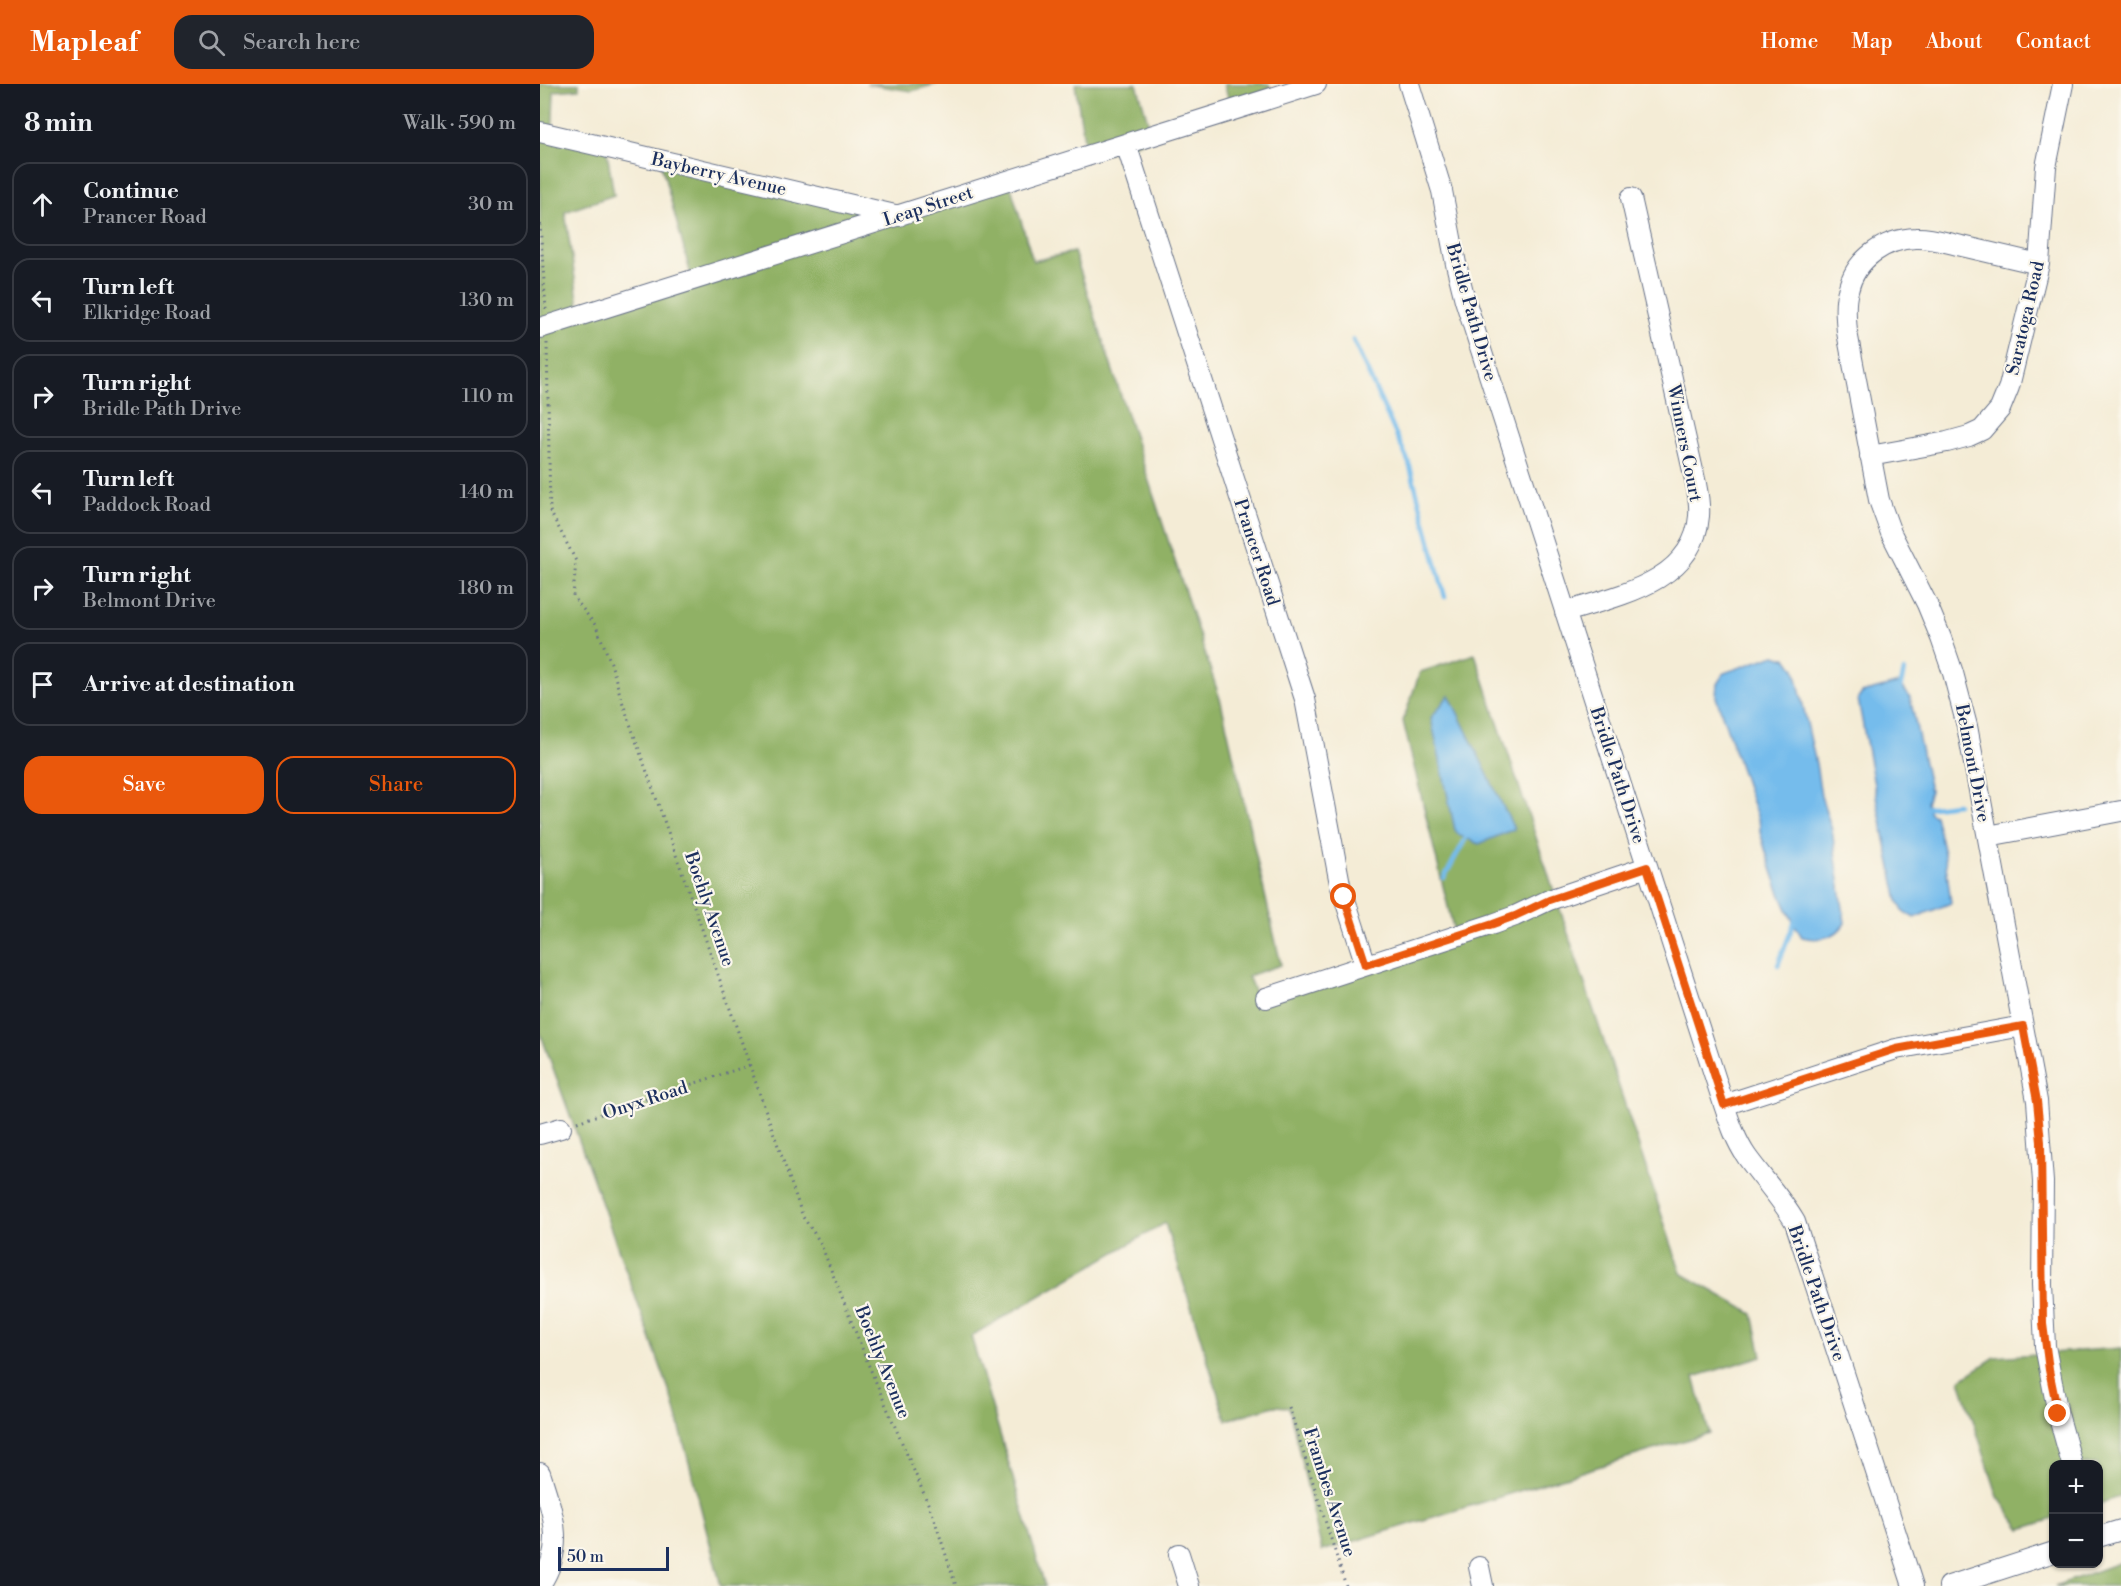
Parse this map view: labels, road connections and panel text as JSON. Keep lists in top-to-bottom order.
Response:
{
  "streets": {
    "street": [
      "Bayberry Avenue",
      "Leap Street",
      "Bridle Path Drive",
      "Saratoga Road",
      "Winners Court",
      "Prancer Road",
      "Belmont Drive"
    ],
    "path": ["Boehly Avenue", "Onyx Road", "Frambes Avenue"]
  },
  "crossings": [
    ["Bayberry Avenue", "Leap Street"],
    ["Leap Street", "Prancer Road"],
    ["Leap Street", "Boehly Avenue"],
    ["Bridle Path Drive", "Winners Court"],
    ["Saratoga Road", "Belmont Drive"],
    ["Boehly Avenue", "Onyx Road"]
  ],
  "scale_bar": "50 m",
  "page": {
    "header": "Mapleaf",
    "search": "Search here",
    "nav": [
      "Home",
      "Map",
      "About",
      "Contact"
    ],
    "heading": ["8 min", "Walk · 590 m"],
    "list": [
      ["Continue", "Prancer Road", "30 m"],
      ["Turn left", "Elkridge Road", "130 m"],
      ["Turn right", "Bridle Path Drive", "110 m"],
      ["Turn left", "Paddock Road", "140 m"],
      ["Turn right", "Belmont Drive", "180 m"],
      "Arrive at destination"
    ],
    "buttons": ["Save", "Share"],
    "map_buttons": ["+", "−"],
    "scale": "50 m"
  }
}
